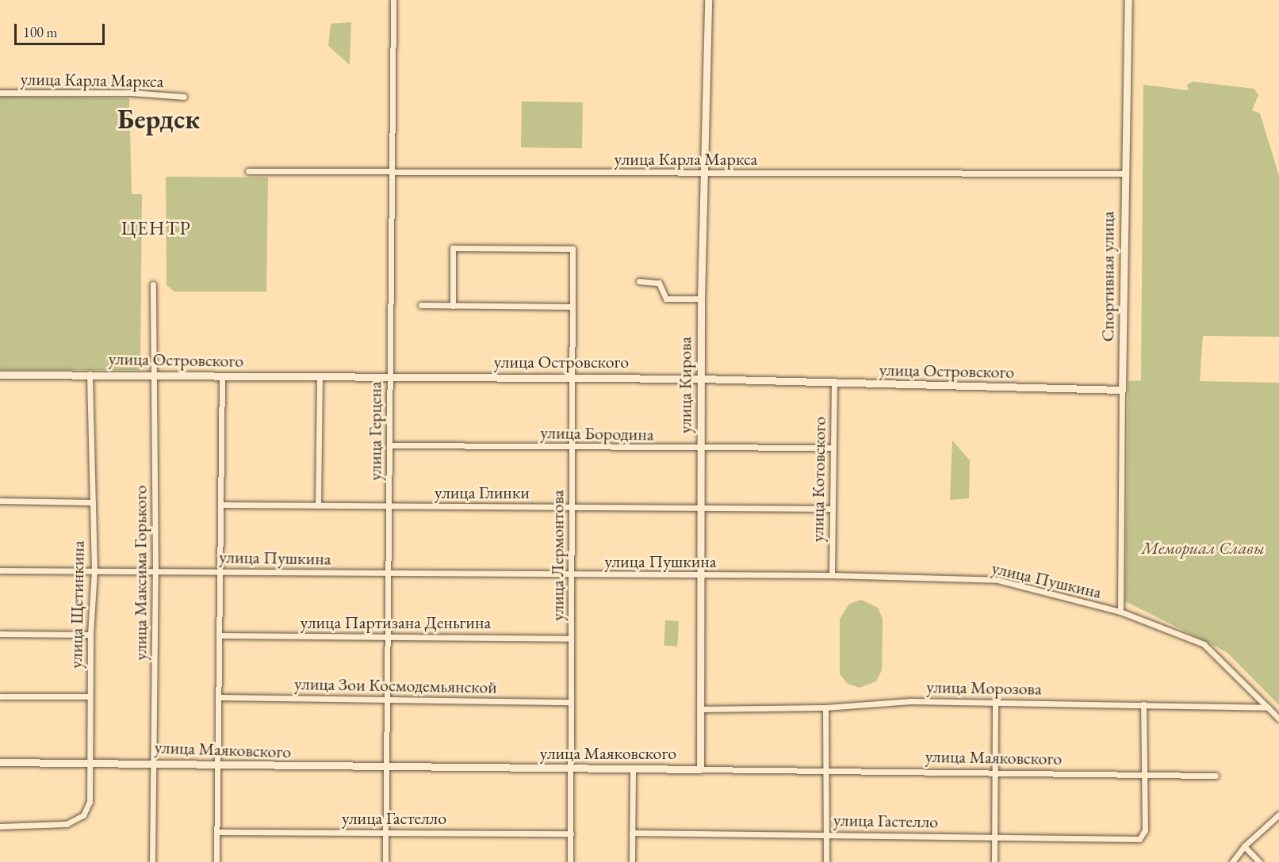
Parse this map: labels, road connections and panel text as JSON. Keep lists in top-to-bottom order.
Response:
{
  "streets": {
    "street": [
      "улица Карла Маркса",
      "Спортивная улица",
      "улица Островского",
      "улица Кирова",
      "улица Герцена",
      "улица Бородина",
      "улица Котовского",
      "улица Глинки",
      "улица Лермонтова",
      "улица Пушкина",
      "улица Максима Горького",
      "улица Щетинкина",
      "улица Партизана Деньгина",
      "улица Зои Космодемьянской",
      "улица Морозова",
      "улица Маяковского",
      "улица Гастелло"
    ]
  },
  "crossings": [
    ["улица Карла Маркса", "Спортивная улица"],
    ["улица Карла Маркса", "улица Кирова"],
    ["улица Карла Маркса", "улица Герцена"],
    ["Спортивная улица", "улица Островского"],
    ["Спортивная улица", "улица Пушкина"],
    ["улица Островского", "улица Кирова"],
    ["улица Островского", "улица Герцена"],
    ["улица Островского", "улица Котовского"],
    ["улица Островского", "улица Лермонтова"],
    ["улица Островского", "улица Максима Горького"],
    ["улица Островского", "улица Щетинкина"],
    ["улица Кирова", "улица Бородина"],
    ["улица Кирова", "улица Глинки"],
    ["улица Кирова", "улица Пушкина"],
    ["улица Кирова", "улица Морозова"],
    ["улица Кирова", "улица Маяковского"],
    ["улица Герцена", "улица Бородина"],
    ["улица Герцена", "улица Глинки"],
    ["улица Герцена", "улица Пушкина"],
    ["улица Герцена", "улица Партизана Деньгина"],
    ["улица Герцена", "улица Зои Космодемьянской"],
    ["улица Герцена", "улица Маяковского"],
    ["улица Герцена", "улица Гастелло"],
    ["улица Бородина", "улица Котовского"],
    ["улица Бородина", "улица Лермонтова"],
    ["улица Котовского", "улица Глинки"],
    ["улица Котовского", "улица Пушкина"],
    ["улица Глинки", "улица Лермонтова"],
    ["улица Лермонтова", "улица Пушкина"],
    ["улица Лермонтова", "улица Партизана Деньгина"],
    ["улица Лермонтова", "улица Зои Космодемьянской"],
    ["улица Лермонтова", "улица Маяковского"],
    ["улица Лермонтова", "улица Гастелло"],
    ["улица Пушкина", "улица Максима Горького"],
    ["улица Пушкина", "улица Щетинкина"],
    ["улица Пушкина", "улица Морозова"],
    ["улица Максима Горького", "улица Маяковского"],
    ["улица Щетинкина", "улица Маяковского"],
    ["улица Маяковского", "улица Гастелло"]
  ],
  "districts": ["Бердск", "ЦЕНТР"],
  "parks": ["Мемориал Славы"],
  "scale_bar": "100 m"
}
